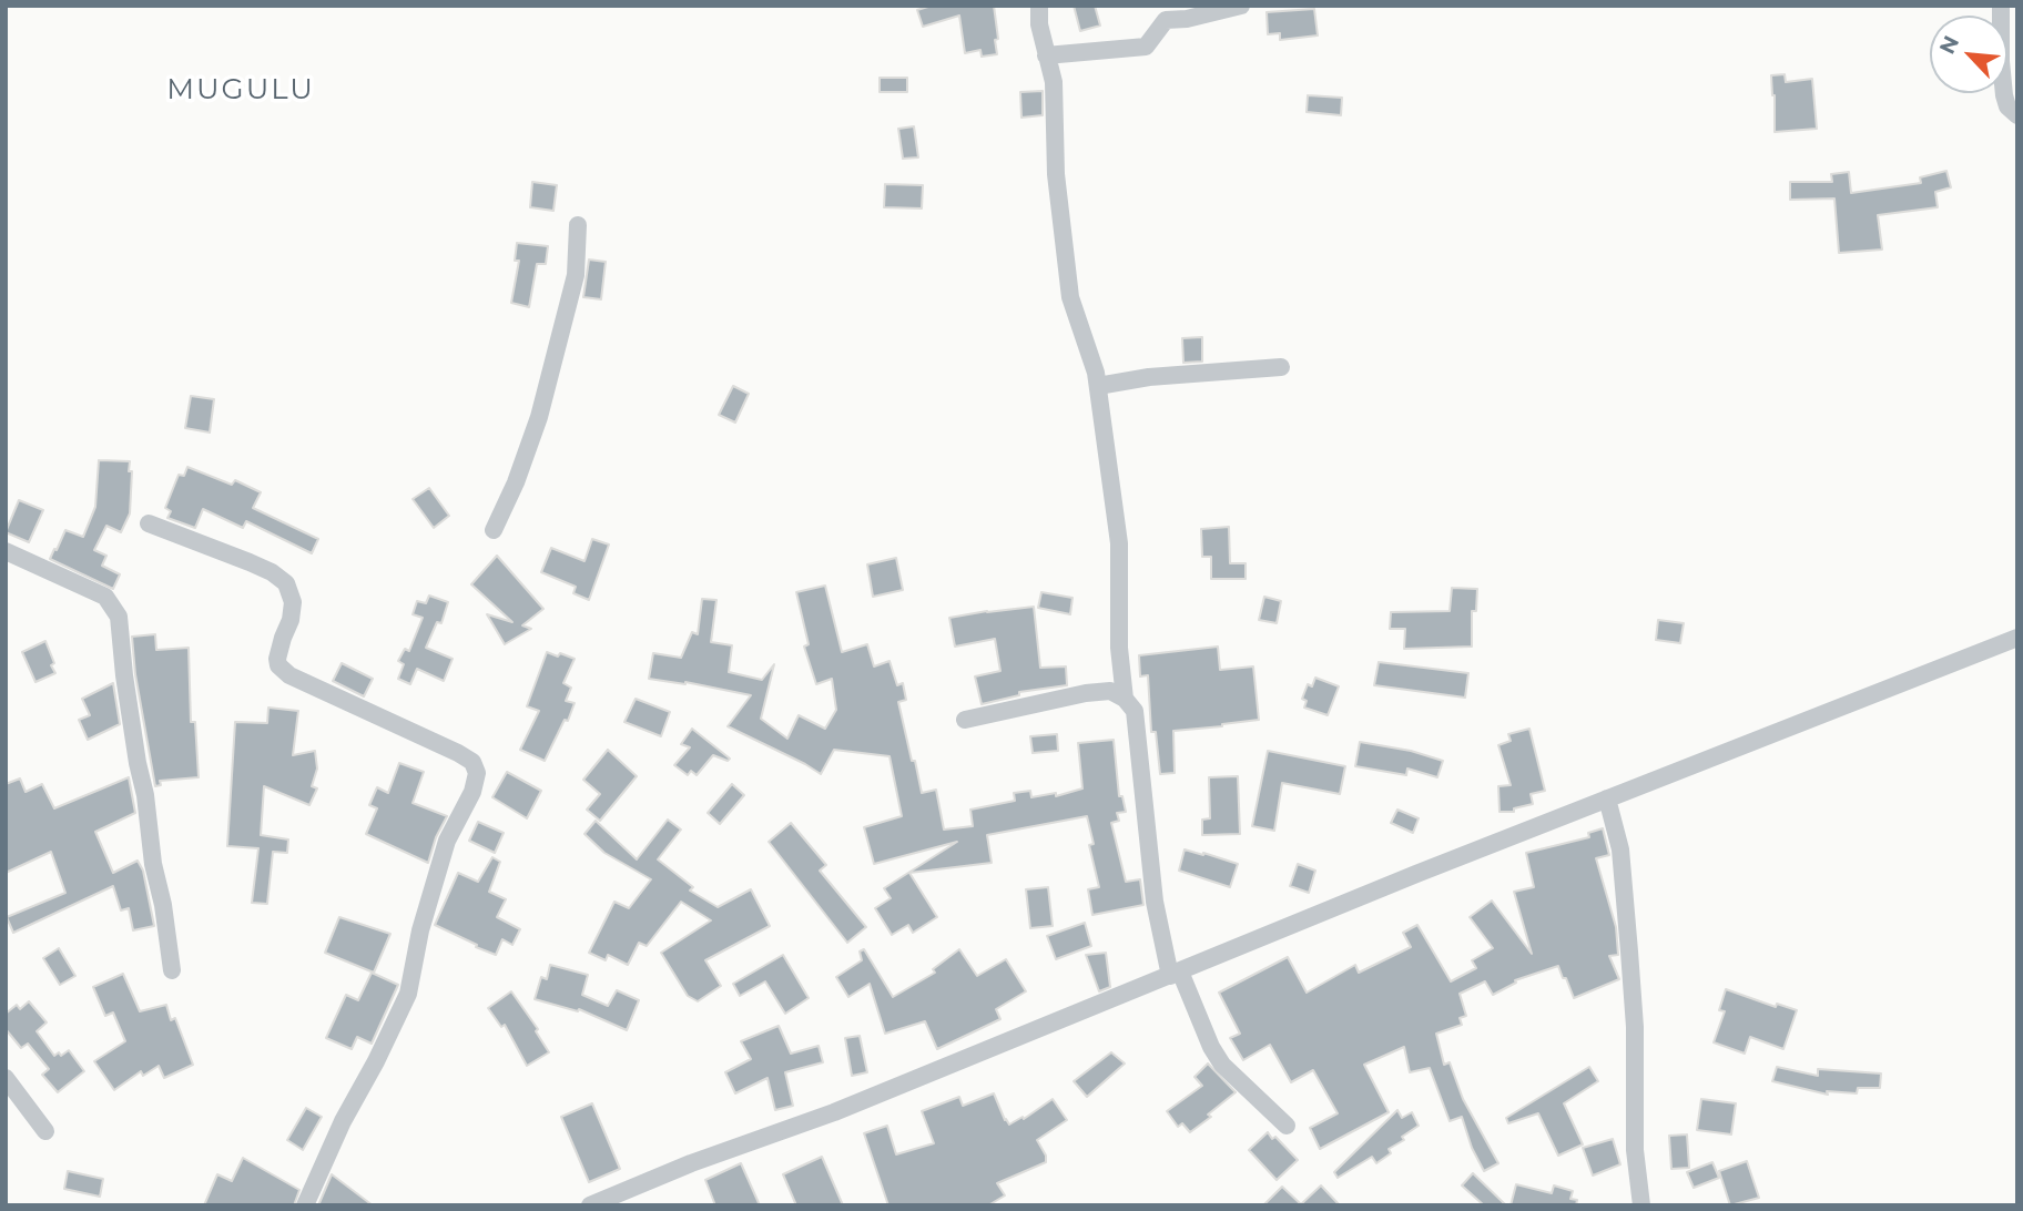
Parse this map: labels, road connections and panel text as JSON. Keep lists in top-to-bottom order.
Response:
{
  "districts": ["MUGULU"],
  "north": "top left"
}
